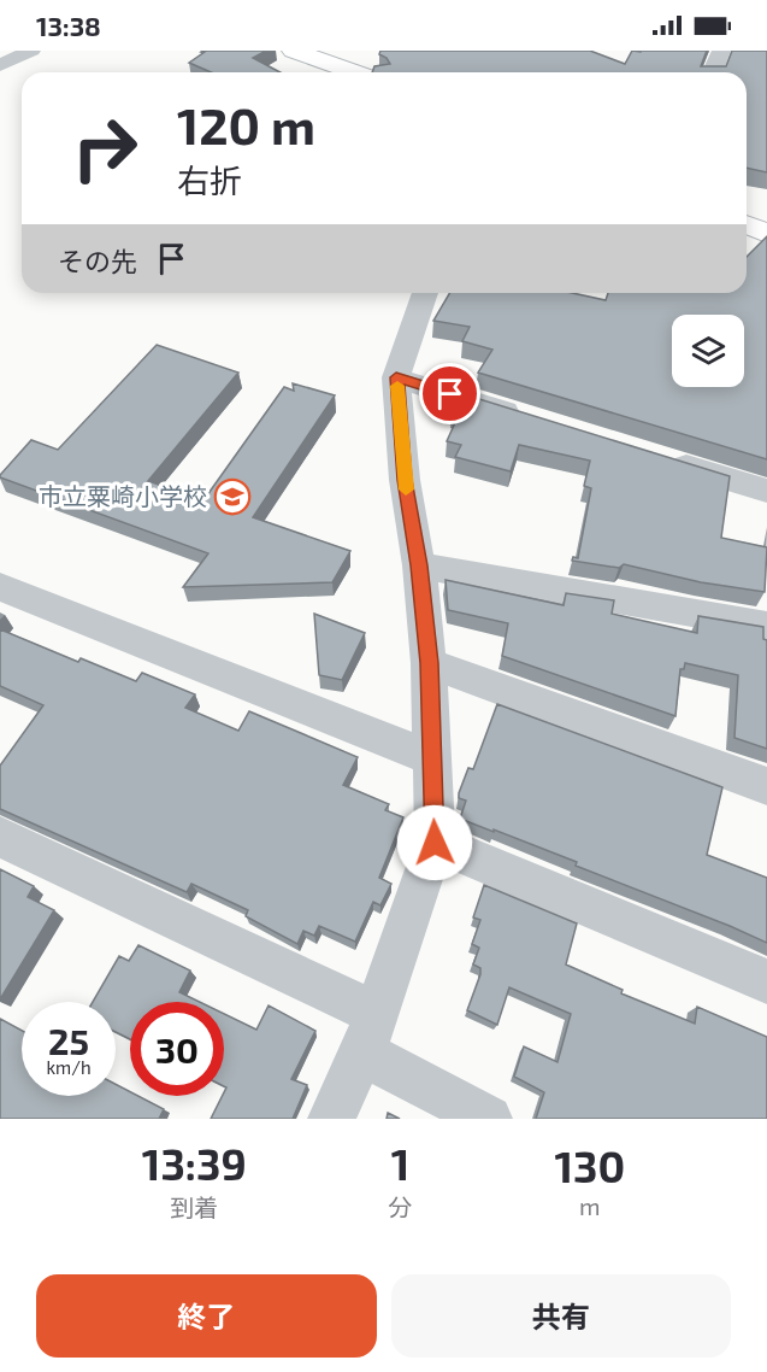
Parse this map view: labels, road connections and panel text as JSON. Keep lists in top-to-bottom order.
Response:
{
  "places": {
    "school or university": ["市立粟崎小学校"]
  },
  "page": {
    "status": "13:38",
    "turn": ["120 m", "右折"],
    "then": "その先",
    "speed": "25 km/h",
    "limit": "30",
    "eta": [
      "13:39",
      "到着",
      "1",
      "分",
      "130",
      "m"
    ],
    "buttons": ["終了", "共有"]
  }
}
